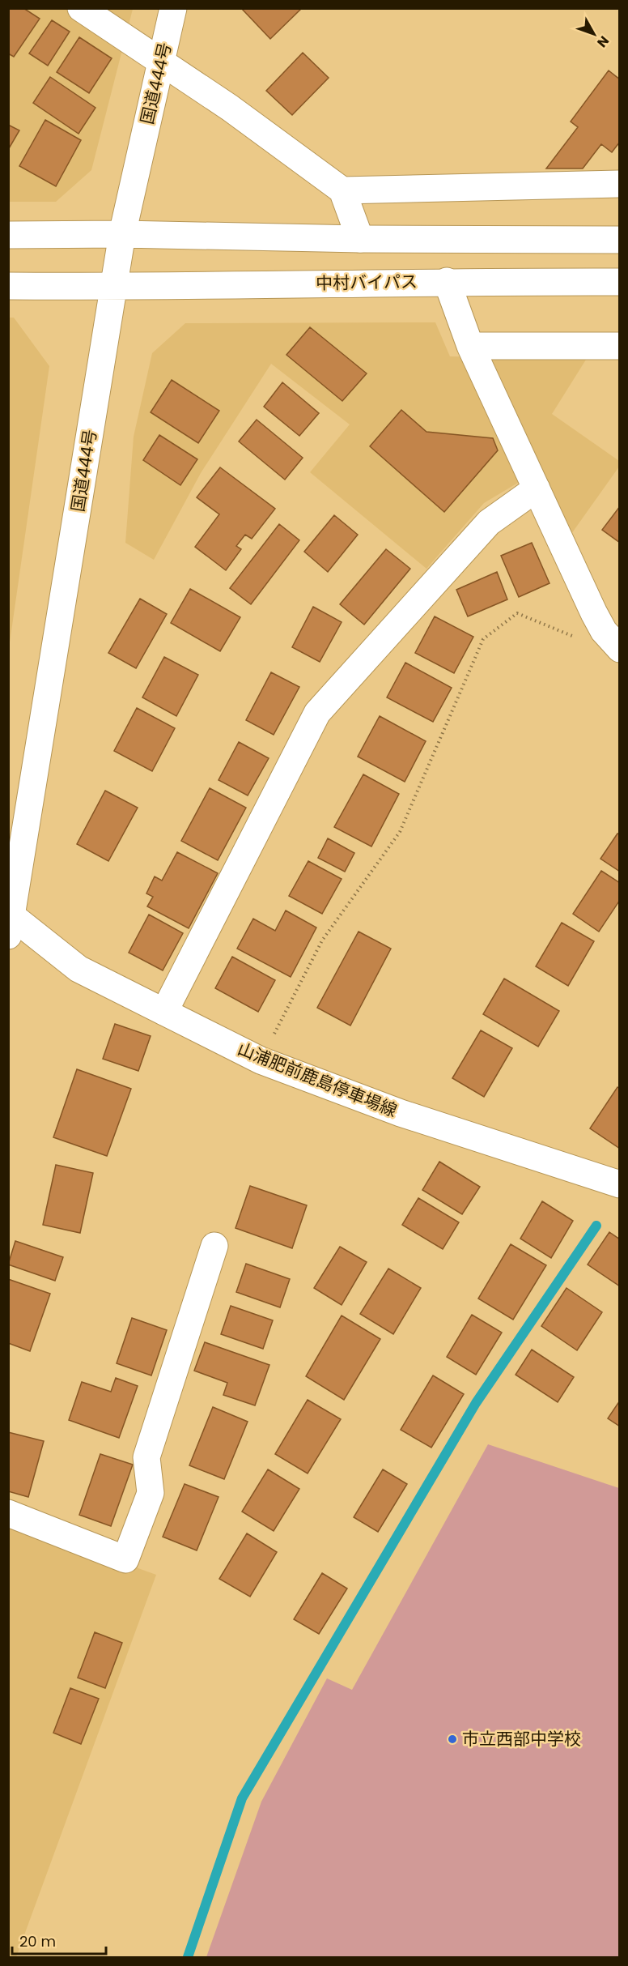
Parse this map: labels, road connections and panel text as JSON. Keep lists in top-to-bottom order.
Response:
{
  "streets": {
    "main road": ["国道444号", "中村バイパス", "山浦肥前鹿島停車場線"]
  },
  "crossings": [
    ["国道444号", "中村バイパス"],
    ["国道444号", "山浦肥前鹿島停車場線"]
  ],
  "places": ["市立西部中学校"],
  "scale_bar": "20 m",
  "north": "bottom right"
}
